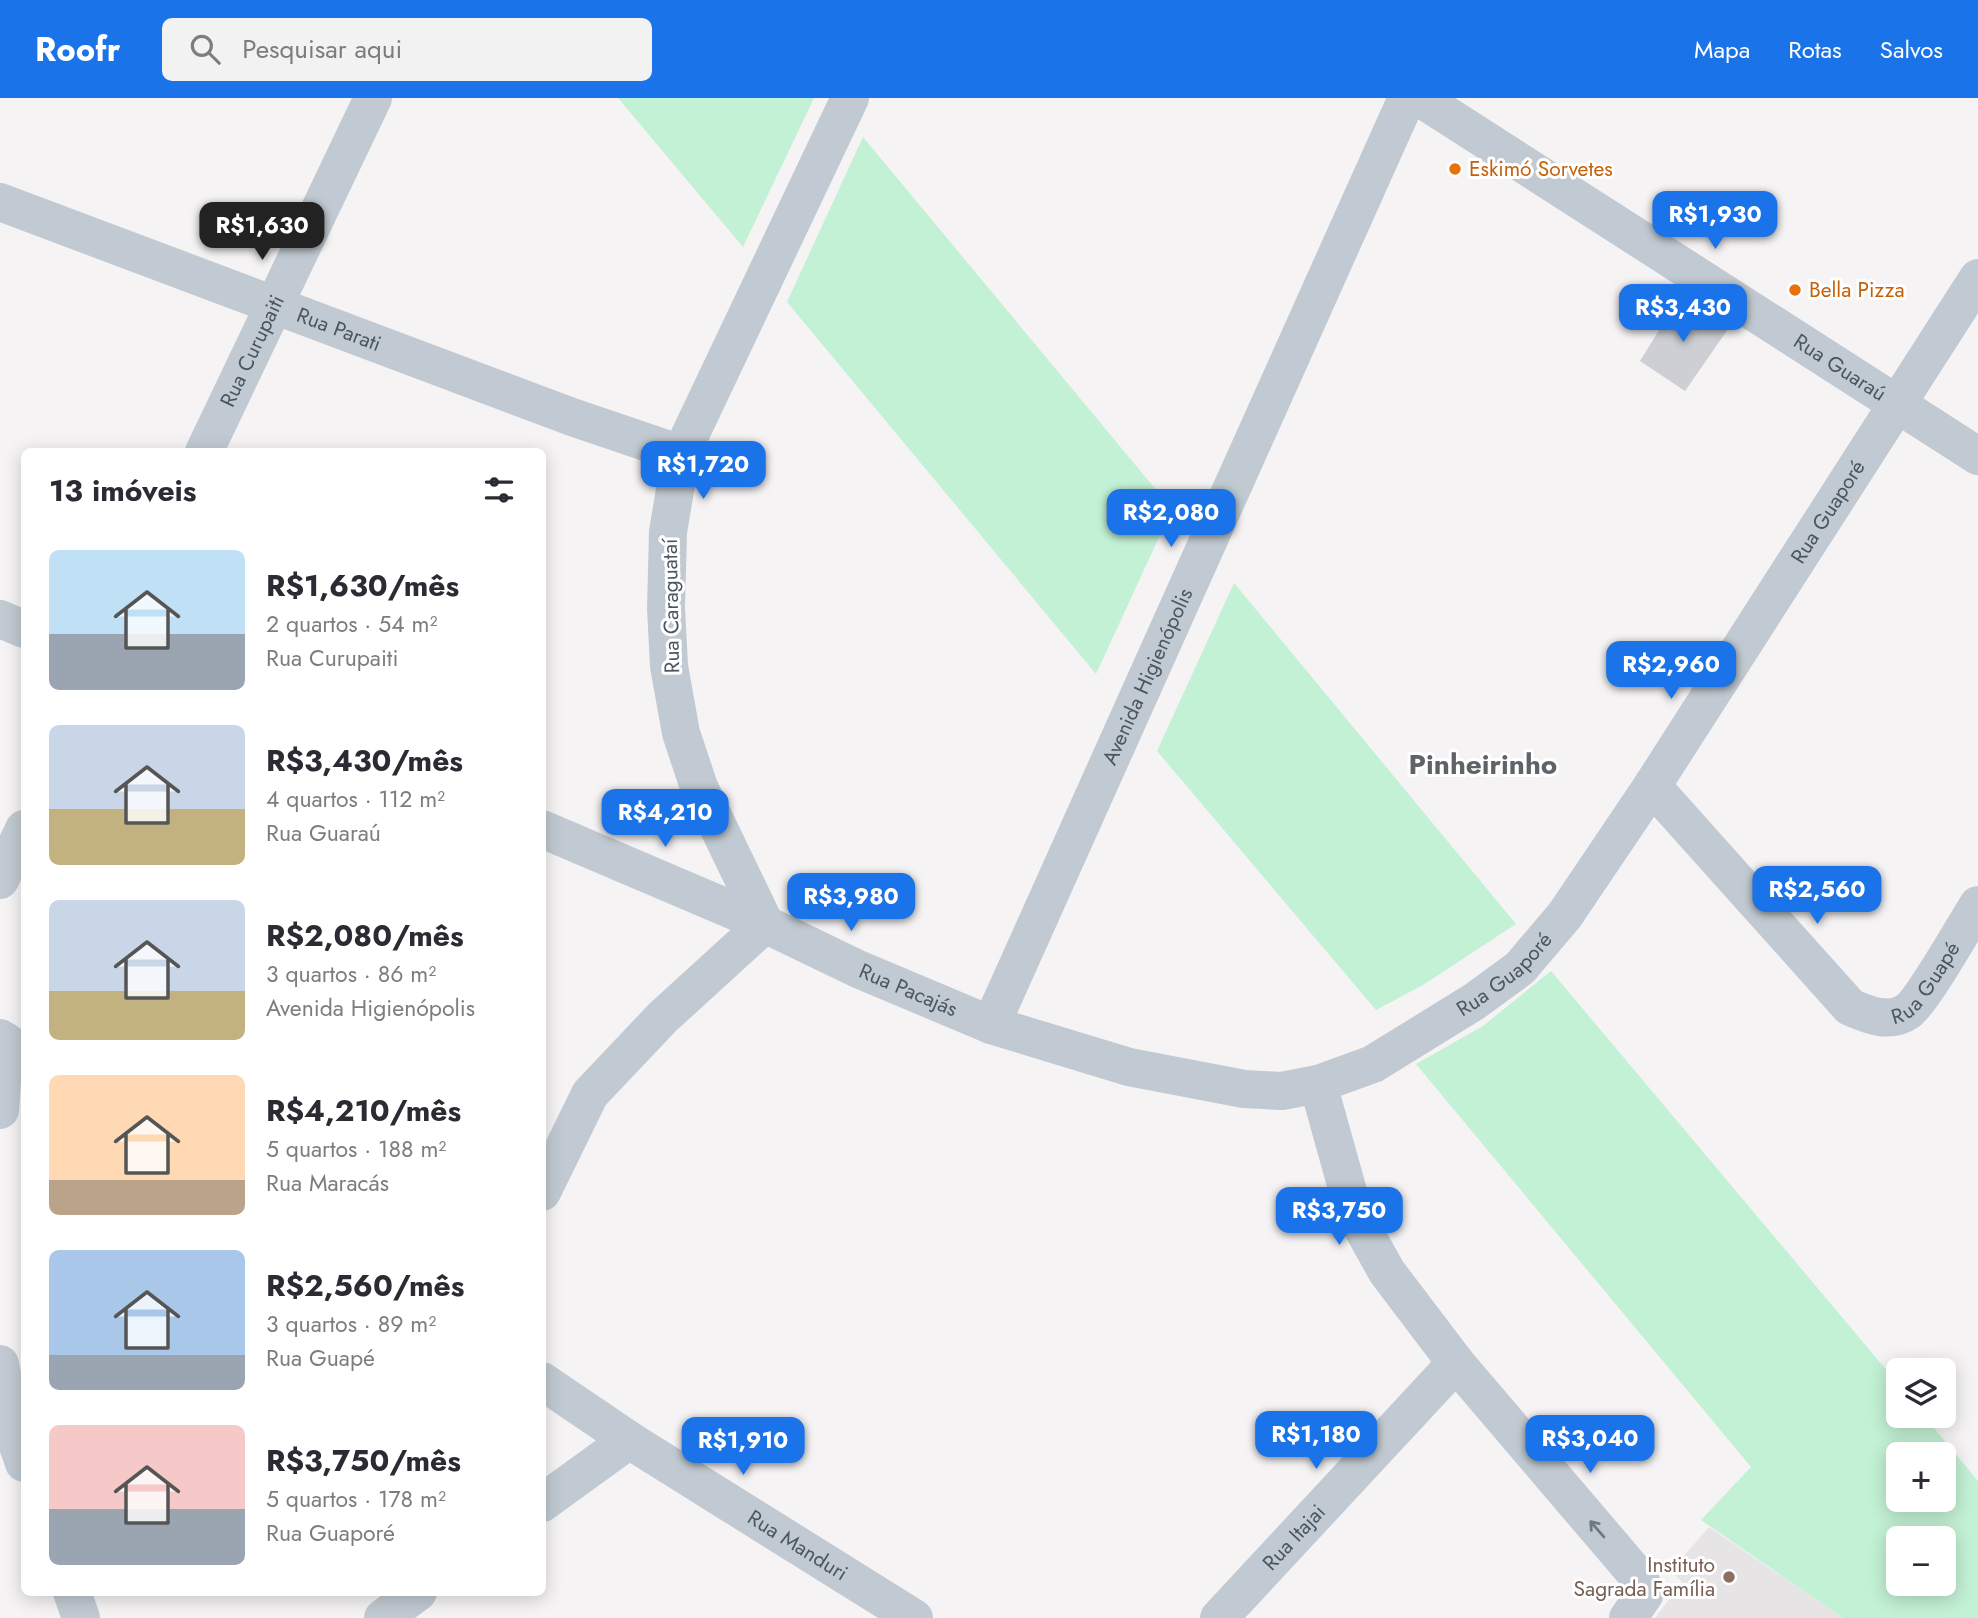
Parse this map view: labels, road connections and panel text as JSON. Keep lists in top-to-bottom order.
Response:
{
  "streets": {
    "street": [
      "Rua Parati",
      "Rua Curupaiti",
      "Rua Guaraú",
      "Rua Guaporé",
      "Rua Caraguataí",
      "Avenida Higienópolis",
      "Rua Guapé",
      "Rua Pacajás",
      "Rua Itajai",
      "Rua Manduri"
    ]
  },
  "crossings": [
    ["Rua Parati", "Rua Curupaiti"],
    ["Rua Parati", "Rua Caraguataí"],
    ["Rua Guaraú", "Rua Guaporé"],
    ["Rua Guaporé", "Rua Guapé"],
    ["Rua Guaporé", "Rua Pacajás"],
    ["Rua Caraguataí", "Rua Pacajás"],
    ["Avenida Higienópolis", "Rua Pacajás"]
  ],
  "districts": ["Pinheirinho"],
  "places": ["Eskimó Sorvetes", "Bella Pizza", "Instituto Sagrada Família"],
  "page": {
    "header": "Roofr",
    "search": "Pesquisar aqui",
    "nav": ["Mapa", "Rotas", "Salvos"],
    "price": [
      "R$1,930",
      "R$1,630",
      "R$3,430",
      "R$1,720",
      "R$2,080",
      "R$2,960",
      "R$4,210",
      "R$2,560",
      "R$3,980",
      "R$3,750",
      "R$1,180",
      "R$3,040",
      "R$1,910"
    ],
    "heading": "13 imóveis",
    "list": [
      {
        "name": "R$1,630/mês",
        "note": "2 quartos · 54 m² · Rua Curupaiti"
      },
      {
        "name": "R$3,430/mês",
        "note": "4 quartos · 112 m² · Rua Guaraú"
      },
      {
        "name": "R$2,080/mês",
        "note": "3 quartos · 86 m² · Avenida Higienópolis"
      },
      {
        "name": "R$4,210/mês",
        "note": "5 quartos · 188 m² · Rua Maracás"
      },
      {
        "name": "R$2,560/mês",
        "note": "3 quartos · 89 m² · Rua Guapé"
      },
      {
        "name": "R$3,750/mês",
        "note": "5 quartos · 178 m² · Rua Guaporé"
      }
    ],
    "map_buttons": ["+", "−"]
  }
}
